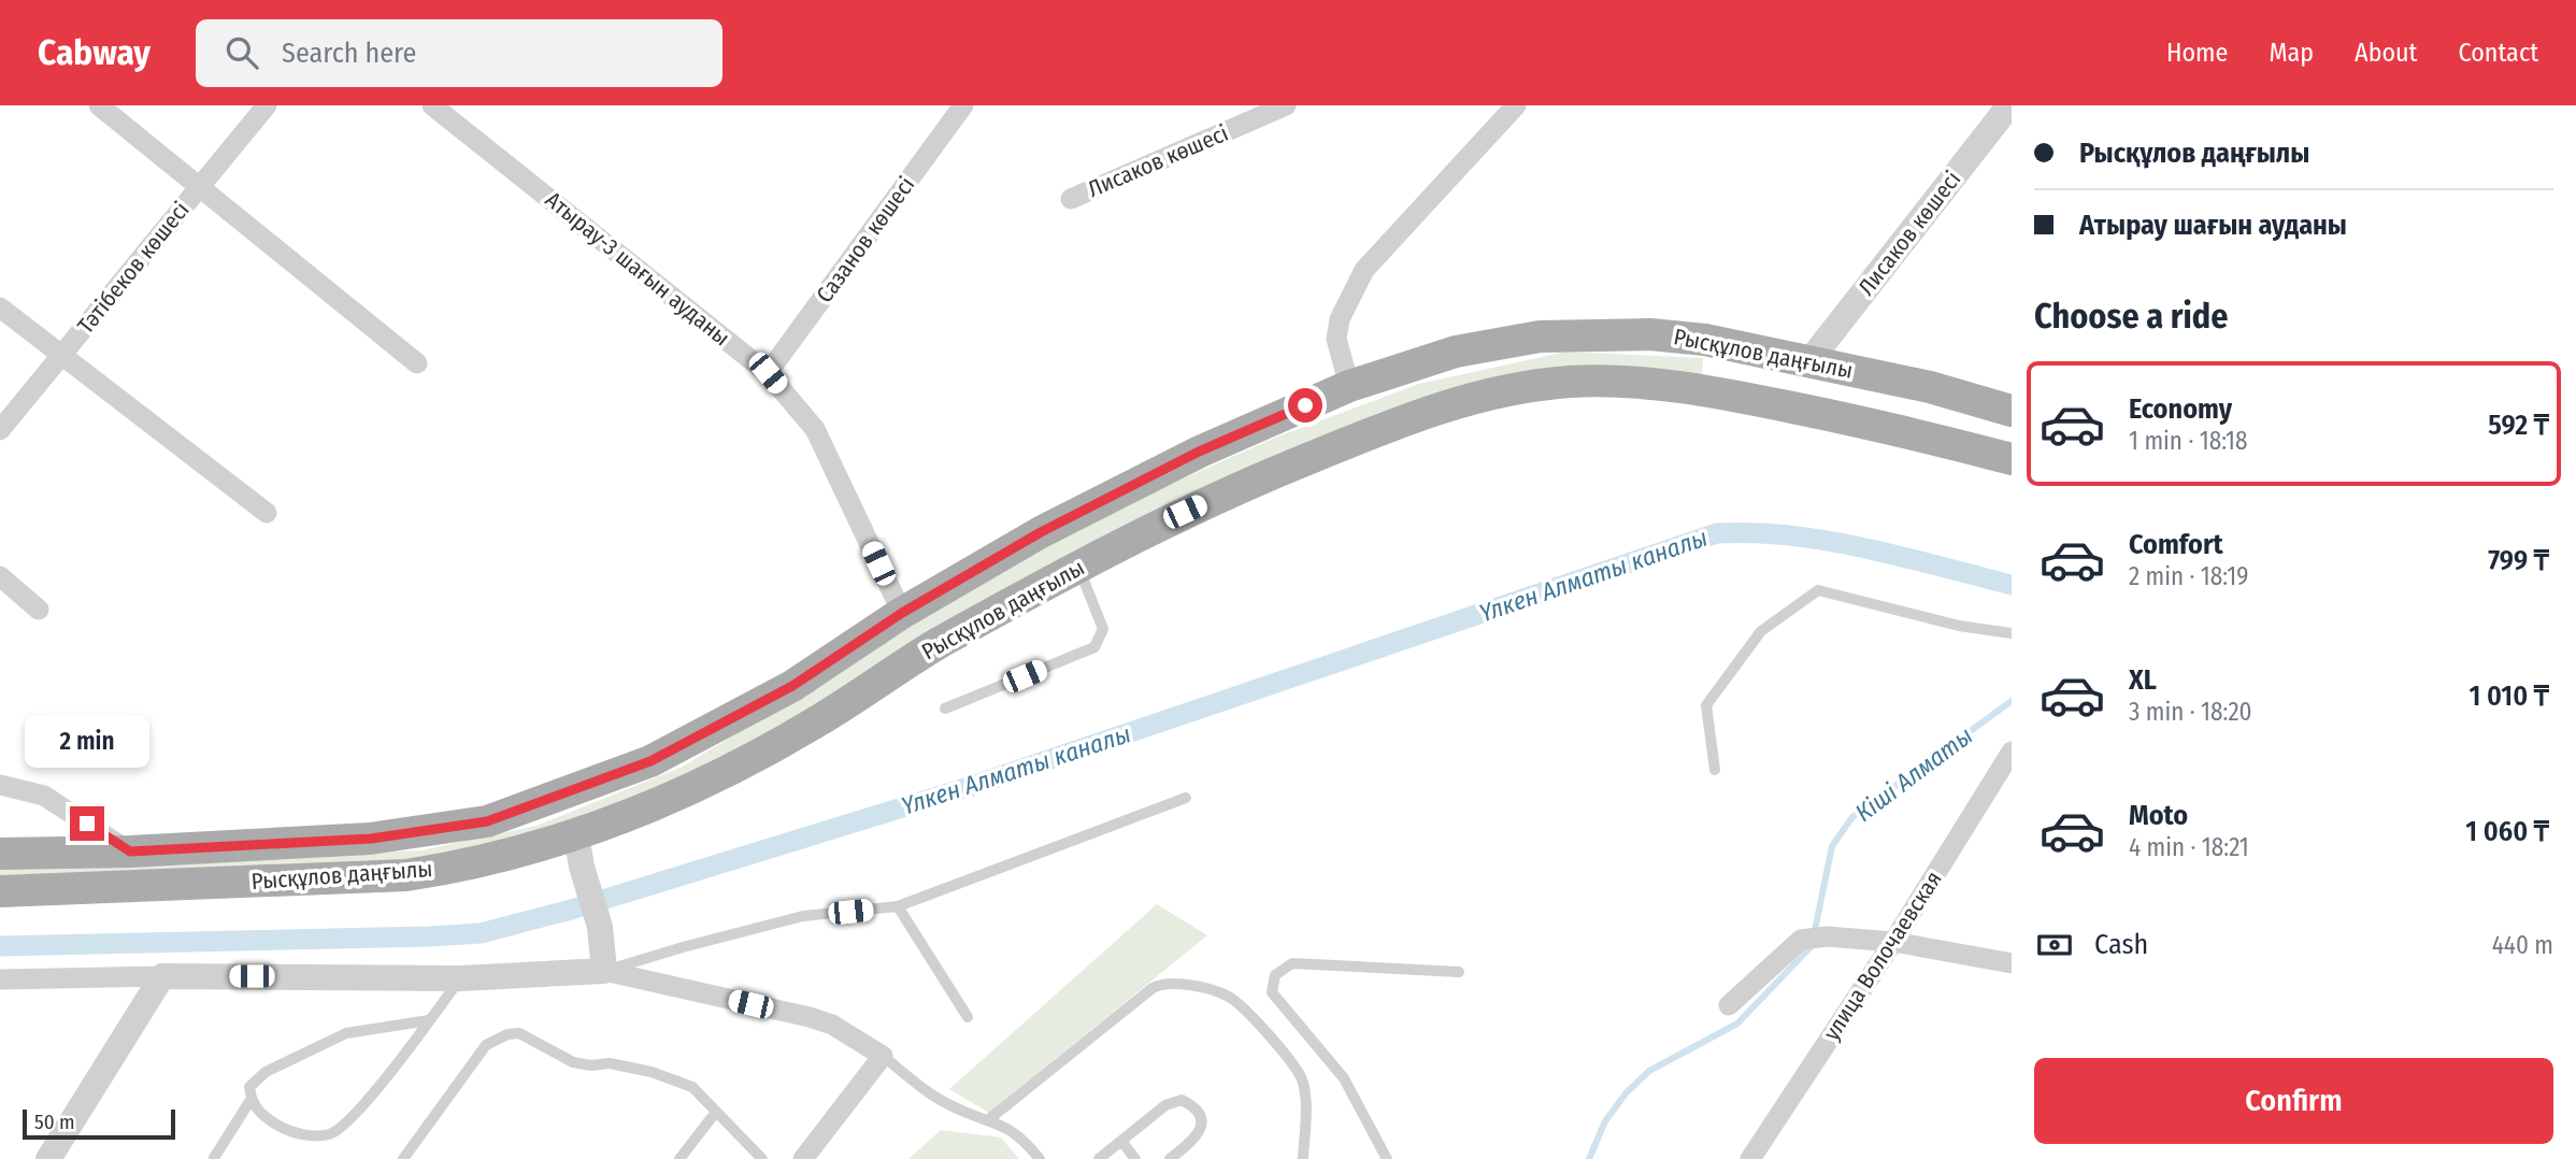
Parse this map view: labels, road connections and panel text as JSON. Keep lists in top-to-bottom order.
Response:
{
  "streets": {
    "main road": ["Рысқұлов даңғылы"],
    "street": [
      "Лисаков көшесі",
      "Сазанов көшесі",
      "Тәтібеков көшесі",
      "Атырау-3 шағын ауданы",
      "улица Волочаевская"
    ]
  },
  "crossings": [
    ["Лисаков көшесі", "Рысқұлов даңғылы"],
    ["Сазанов көшесі", "Атырау-3 шағын ауданы"],
    ["Атырау-3 шағын ауданы", "Рысқұлов даңғылы"]
  ],
  "water": ["Үлкен Алматы каналы", "Кіші Алматы"],
  "scale_bar": "50 m",
  "page": {
    "header": "Cabway",
    "search": "Search here",
    "nav": [
      "Home",
      "Map",
      "About",
      "Contact"
    ],
    "banner": ["Рысқұлов даңғылы", "Атырау шағын ауданы"],
    "heading": "Choose a ride",
    "list": [
      {
        "name": "Economy",
        "note": "1 min · 18:18",
        "value": "592 ₸"
      },
      {
        "name": "Comfort",
        "note": "2 min · 18:19",
        "value": "799 ₸"
      },
      {
        "name": "XL",
        "note": "3 min · 18:20",
        "value": "1 010 ₸"
      },
      {
        "name": "Moto",
        "note": "4 min · 18:21",
        "value": "1 060 ₸"
      }
    ],
    "bubble": "2 min",
    "pay": ["Cash", "440 m"],
    "buttons": "Confirm",
    "scale": "50 m"
  }
}
